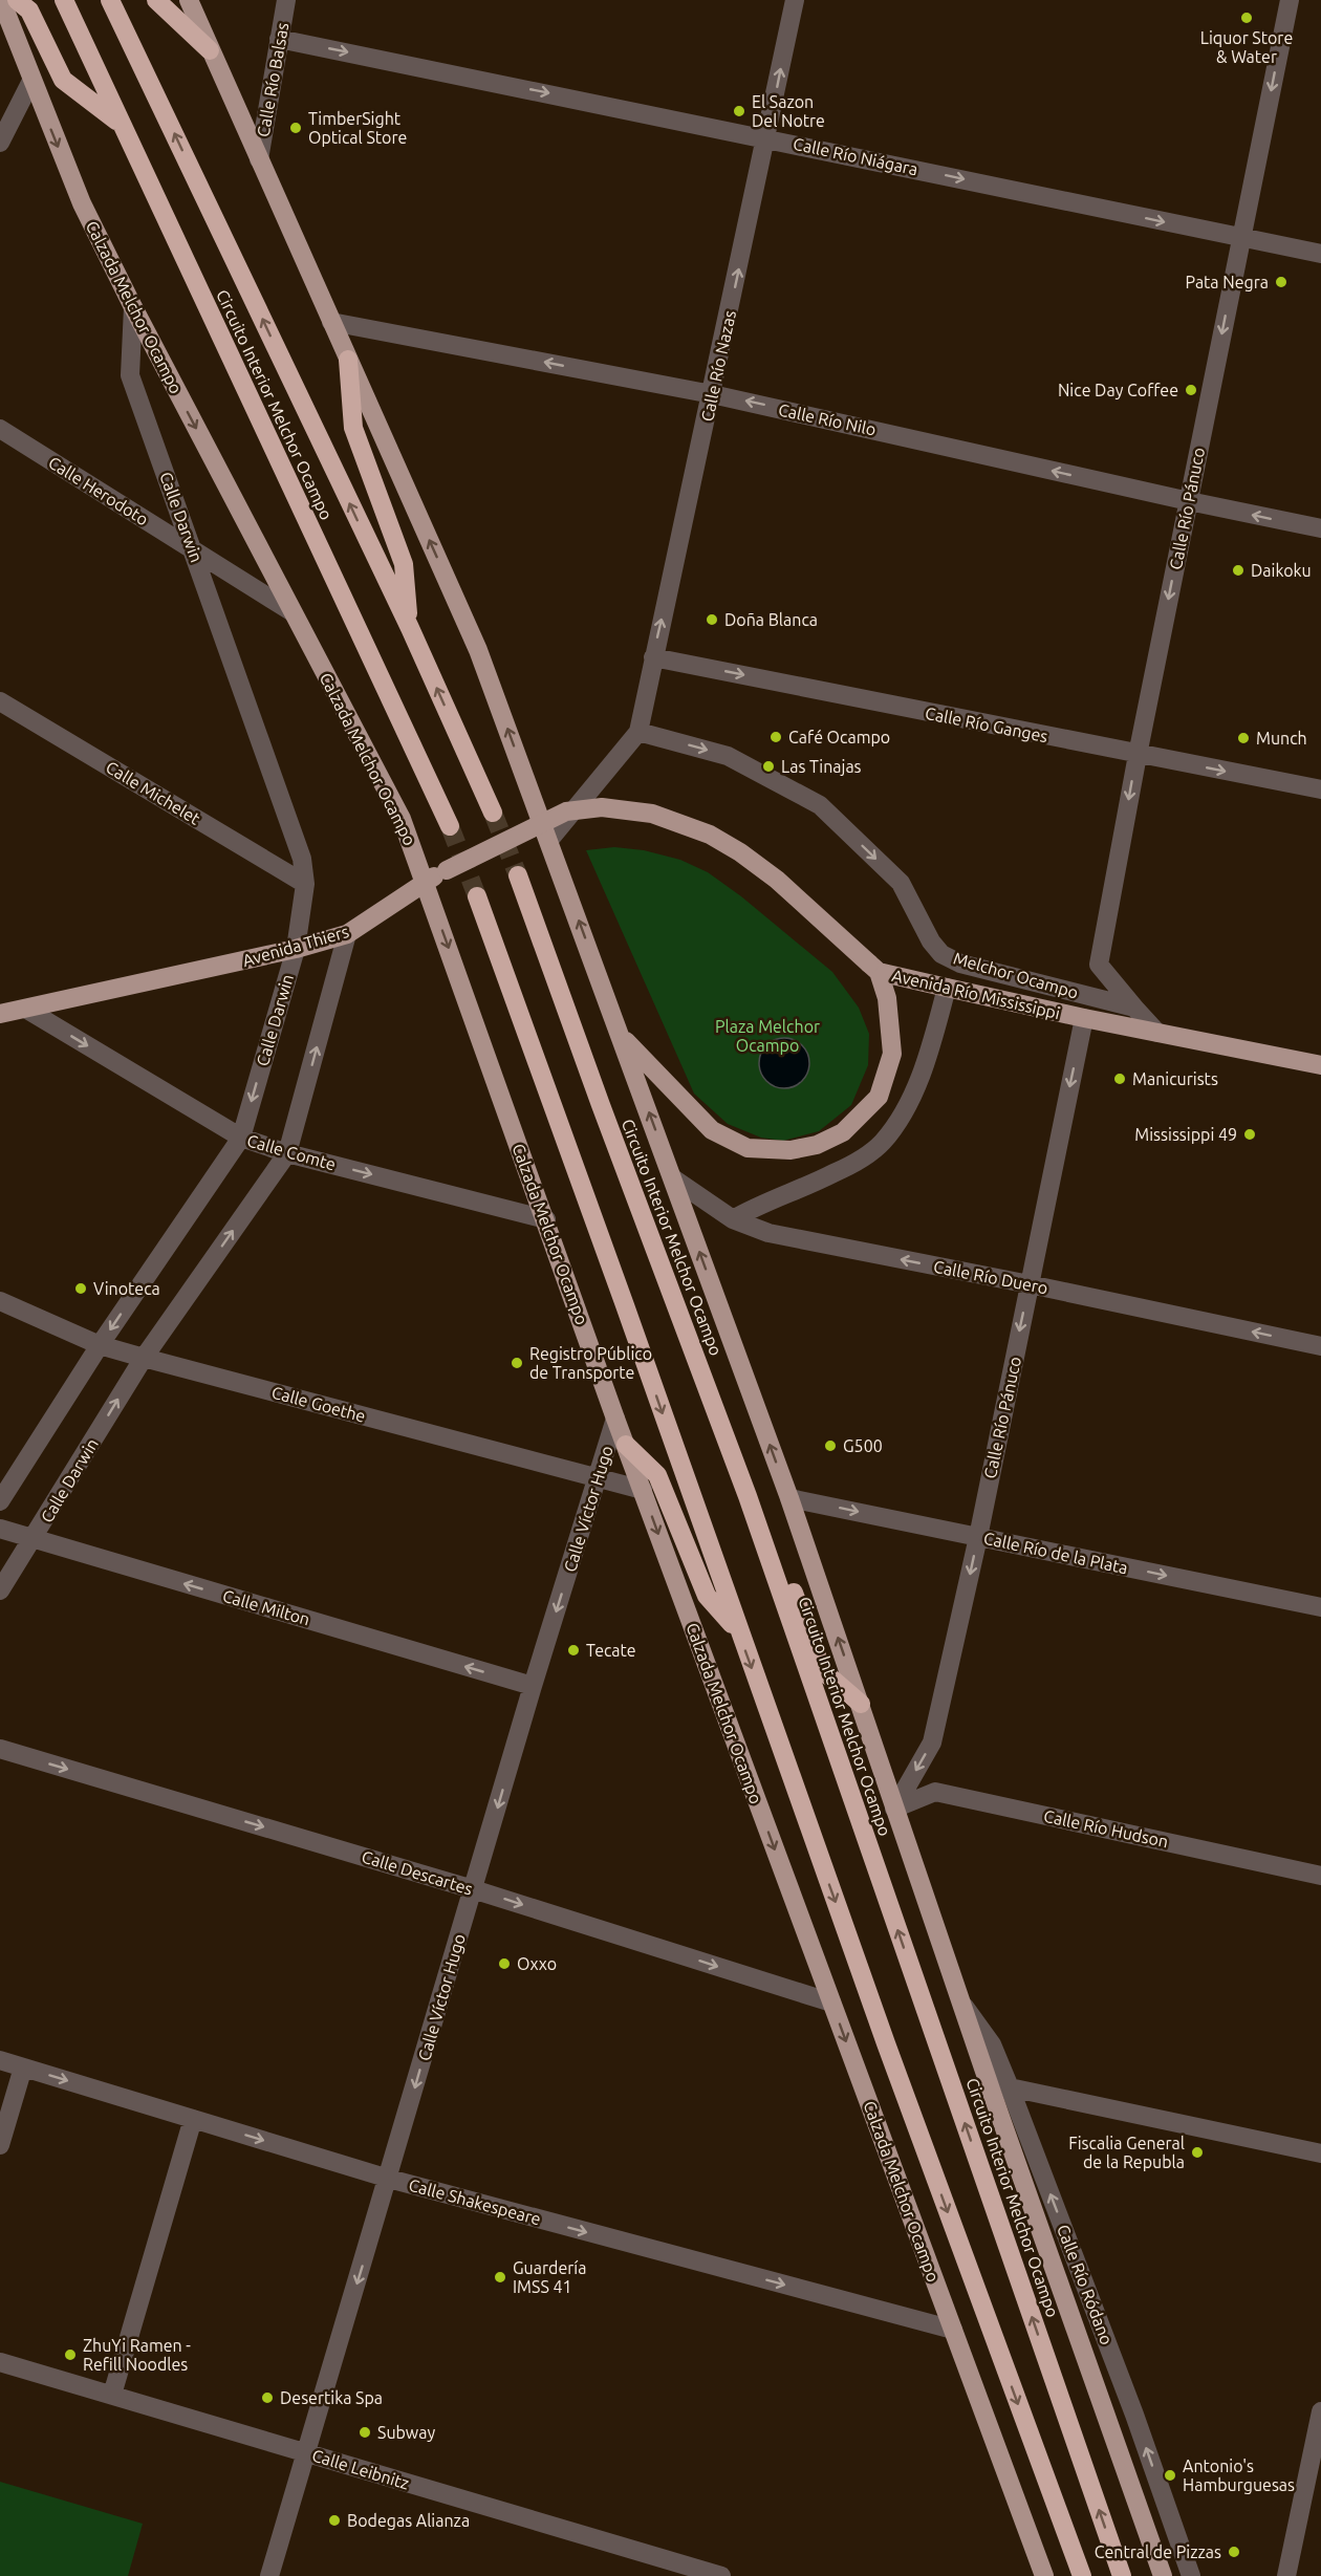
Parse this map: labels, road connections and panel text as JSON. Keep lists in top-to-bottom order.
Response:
{
  "streets": {
    "highway": ["Circuito Interior Melchor Ocampo"],
    "main road": ["Calzada Melchor Ocampo", "Avenida Thiers", "Avenida Río Mississippi"],
    "street": [
      "Calle Río Balsas",
      "Calle Río Niágara",
      "Calle Río Nazas",
      "Calle Río Nilo",
      "Calle Herodoto",
      "Calle Río Pánuco",
      "Calle Darwin",
      "Calle Río Ganges",
      "Calle Michelet",
      "Melchor Ocampo",
      "Calle Comte",
      "Calle Río Duero",
      "Calle Goethe",
      "Calle Víctor Hugo",
      "Calle Río de la Plata",
      "Calle Milton",
      "Calle Río Hudson",
      "Calle Descartes",
      "Calle Shakespeare",
      "Calle Río Ródano",
      "Calle Leibnitz"
    ]
  },
  "crossings": [
    ["Calle Río Balsas", "Calle Río Niágara"],
    ["Calle Río Niágara", "Calle Río Nazas"],
    ["Calle Río Niágara", "Calle Río Pánuco"],
    ["Calzada Melchor Ocampo", "Calle Herodoto"],
    ["Calzada Melchor Ocampo", "Calle Darwin"],
    ["Calzada Melchor Ocampo", "Avenida Thiers"],
    ["Calzada Melchor Ocampo", "Calle Comte"],
    ["Calzada Melchor Ocampo", "Calle Goethe"],
    ["Calzada Melchor Ocampo", "Calle Víctor Hugo"],
    ["Calzada Melchor Ocampo", "Calle Descartes"],
    ["Calzada Melchor Ocampo", "Calle Shakespeare"],
    ["Calle Río Nazas", "Calle Río Nilo"],
    ["Calle Río Nazas", "Calle Río Ganges"],
    ["Calle Río Nazas", "Melchor Ocampo"],
    ["Calle Río Nilo", "Calle Río Pánuco"],
    ["Calle Herodoto", "Calle Darwin"],
    ["Calle Río Pánuco", "Calle Río Ganges"],
    ["Calle Río Pánuco", "Melchor Ocampo"],
    ["Calle Río Pánuco", "Avenida Río Mississippi"],
    ["Calle Río Pánuco", "Calle Río Duero"],
    ["Calle Río Pánuco", "Calle Río de la Plata"],
    ["Calle Río Pánuco", "Calle Río Hudson"],
    ["Calle Darwin", "Calle Michelet"],
    ["Calle Darwin", "Avenida Thiers"],
    ["Calle Darwin", "Calle Comte"],
    ["Calle Darwin", "Calle Goethe"],
    ["Calle Darwin", "Calle Milton"],
    ["Avenida Thiers", "Avenida Río Mississippi"],
    ["Avenida Thiers", "Calle Comte"],
    ["Calle Goethe", "Calle Víctor Hugo"],
    ["Calle Víctor Hugo", "Calle Milton"],
    ["Calle Víctor Hugo", "Calle Descartes"],
    ["Calle Víctor Hugo", "Calle Shakespeare"],
    ["Calle Víctor Hugo", "Calle Leibnitz"]
  ],
  "one_way": [
    "Calle Río Niágara",
    "Calle Río Nazas",
    "Calle Río Nilo",
    "Calle Río Pánuco",
    "Calle Río Ganges",
    "Melchor Ocampo",
    "Calle Comte",
    "Calle Río Duero",
    "Calle Víctor Hugo",
    "Calle Río de la Plata",
    "Calle Milton",
    "Calle Descartes",
    "Calle Shakespeare",
    "Calle Río Ródano"
  ],
  "parks": ["Plaza Melchor Ocampo"],
  "places": [
    "Liquor Store & Water",
    "El Sazon Del Notre",
    "TimberSight Optical Store",
    "Pata Negra",
    "Nice Day Coffee",
    "Daikoku",
    "Doña Blanca",
    "Café Ocampo",
    "Munch",
    "Las Tinajas",
    "Manicurists",
    "Mississippi 49",
    "Vinoteca",
    "Registro Público de Transporte",
    "G500",
    "Tecate",
    "Oxxo",
    "Fiscalia General de la Republa",
    "Guardería IMSS 41",
    "ZhuYi Ramen - Refill Noodles",
    "Desertika Spa",
    "Subway",
    "Antonio's Hamburguesas",
    "Bodegas Alianza",
    "Central de Pizzas"
  ]
}
